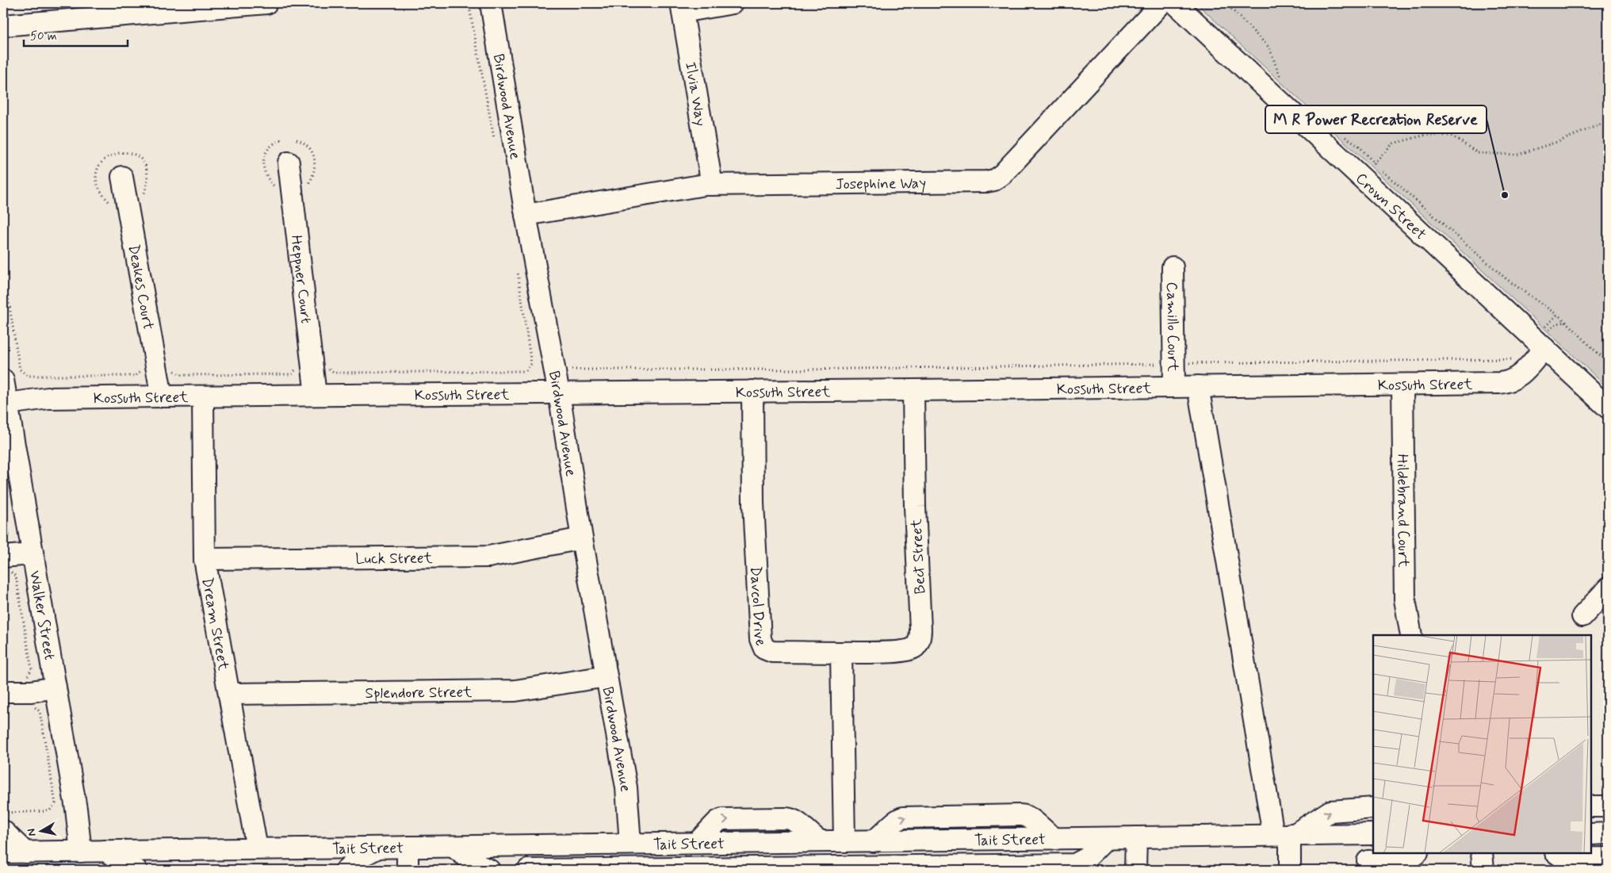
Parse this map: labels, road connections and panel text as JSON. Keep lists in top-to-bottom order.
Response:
{
  "streets": {
    "street": [
      "Ilvia Way",
      "Birdwood Avenue",
      "Josephine Way",
      "Crown Street",
      "Heppner Court",
      "Deakes Court",
      "Camillo Court",
      "Kossuth Street",
      "Hildebrand Court",
      "Bect Street",
      "Luck Street",
      "Davcol Drive",
      "Walker Street",
      "Dream Street",
      "Splendore Street",
      "Tait Street"
    ]
  },
  "crossings": [
    ["Ilvia Way", "Josephine Way"],
    ["Birdwood Avenue", "Josephine Way"],
    ["Birdwood Avenue", "Kossuth Street"],
    ["Birdwood Avenue", "Luck Street"],
    ["Birdwood Avenue", "Splendore Street"],
    ["Birdwood Avenue", "Tait Street"],
    ["Crown Street", "Kossuth Street"],
    ["Heppner Court", "Kossuth Street"],
    ["Deakes Court", "Kossuth Street"],
    ["Camillo Court", "Kossuth Street"],
    ["Kossuth Street", "Hildebrand Court"],
    ["Kossuth Street", "Bect Street"],
    ["Kossuth Street", "Davcol Drive"],
    ["Kossuth Street", "Walker Street"],
    ["Kossuth Street", "Dream Street"],
    ["Bect Street", "Davcol Drive"],
    ["Luck Street", "Dream Street"],
    ["Walker Street", "Tait Street"],
    ["Dream Street", "Splendore Street"],
    ["Dream Street", "Tait Street"]
  ],
  "places": ["M R Power Recreation Reserve"],
  "scale_bar": "50 m",
  "north": "left"
}
